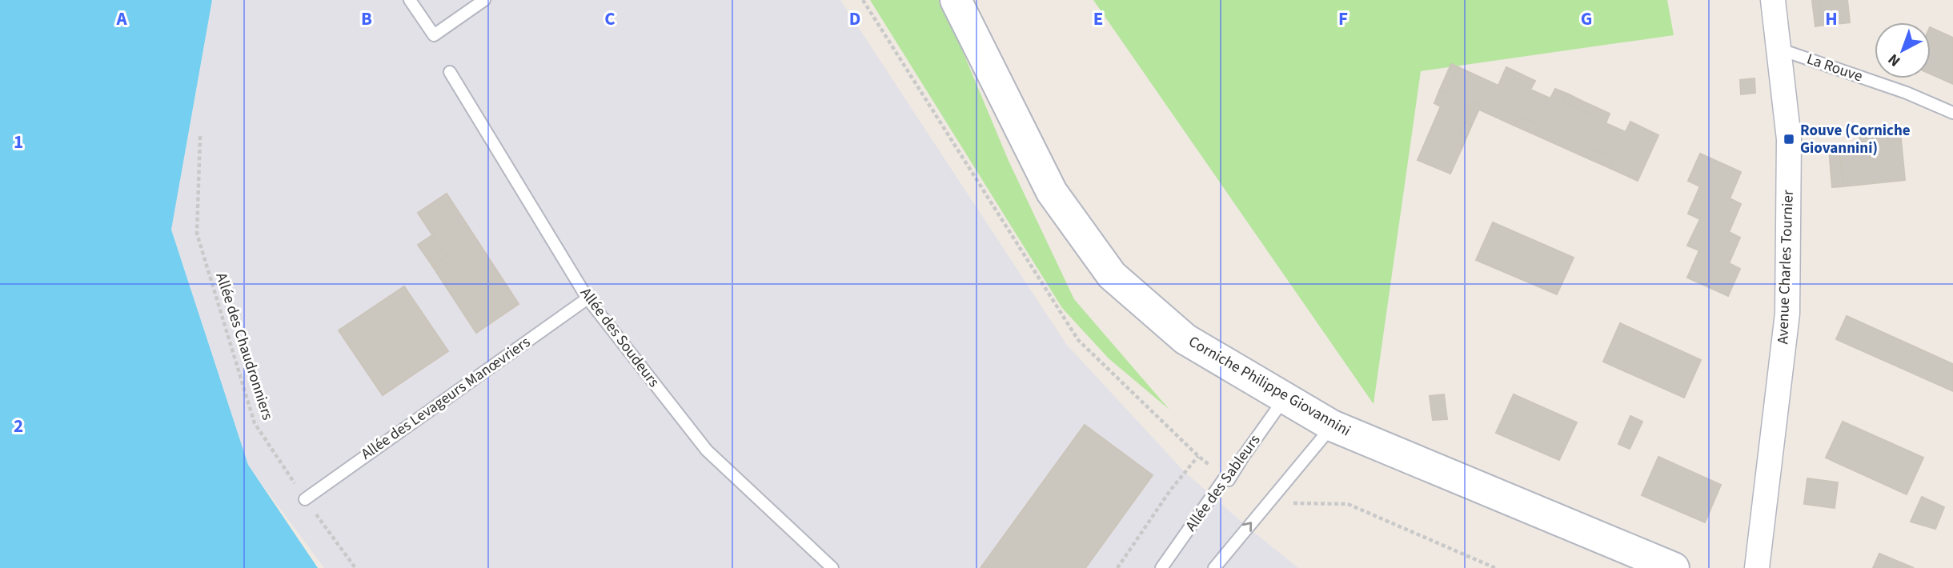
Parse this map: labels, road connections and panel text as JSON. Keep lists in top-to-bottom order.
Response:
{
  "streets": {
    "main road": ["Corniche Philippe Giovannini"],
    "street": ["Avenue Charles Tournier"],
    "lane": [
      "La Rouve",
      "Allée des Soudeurs",
      "Allée des Levageurs Manœvriers",
      "Allée des Sableurs"
    ],
    "path": ["Allée des Chaudronniers"]
  },
  "crossings": [
    ["La Rouve", "Avenue Charles Tournier"],
    ["Allée des Soudeurs", "Allée des Levageurs Manœvriers"],
    ["Allée des Chaudronniers", "Allée des Levageurs Manœvriers"],
    ["Corniche Philippe Giovannini", "Allée des Sableurs"]
  ],
  "places": {
    "transit": ["Rouve (Corniche Giovannini)"]
  },
  "north": "bottom left",
  "grid": {
    "columns": [
      "A",
      "B",
      "C",
      "D",
      "E",
      "F",
      "G",
      "H"
    ],
    "rows": ["1", "2"]
  }
}
